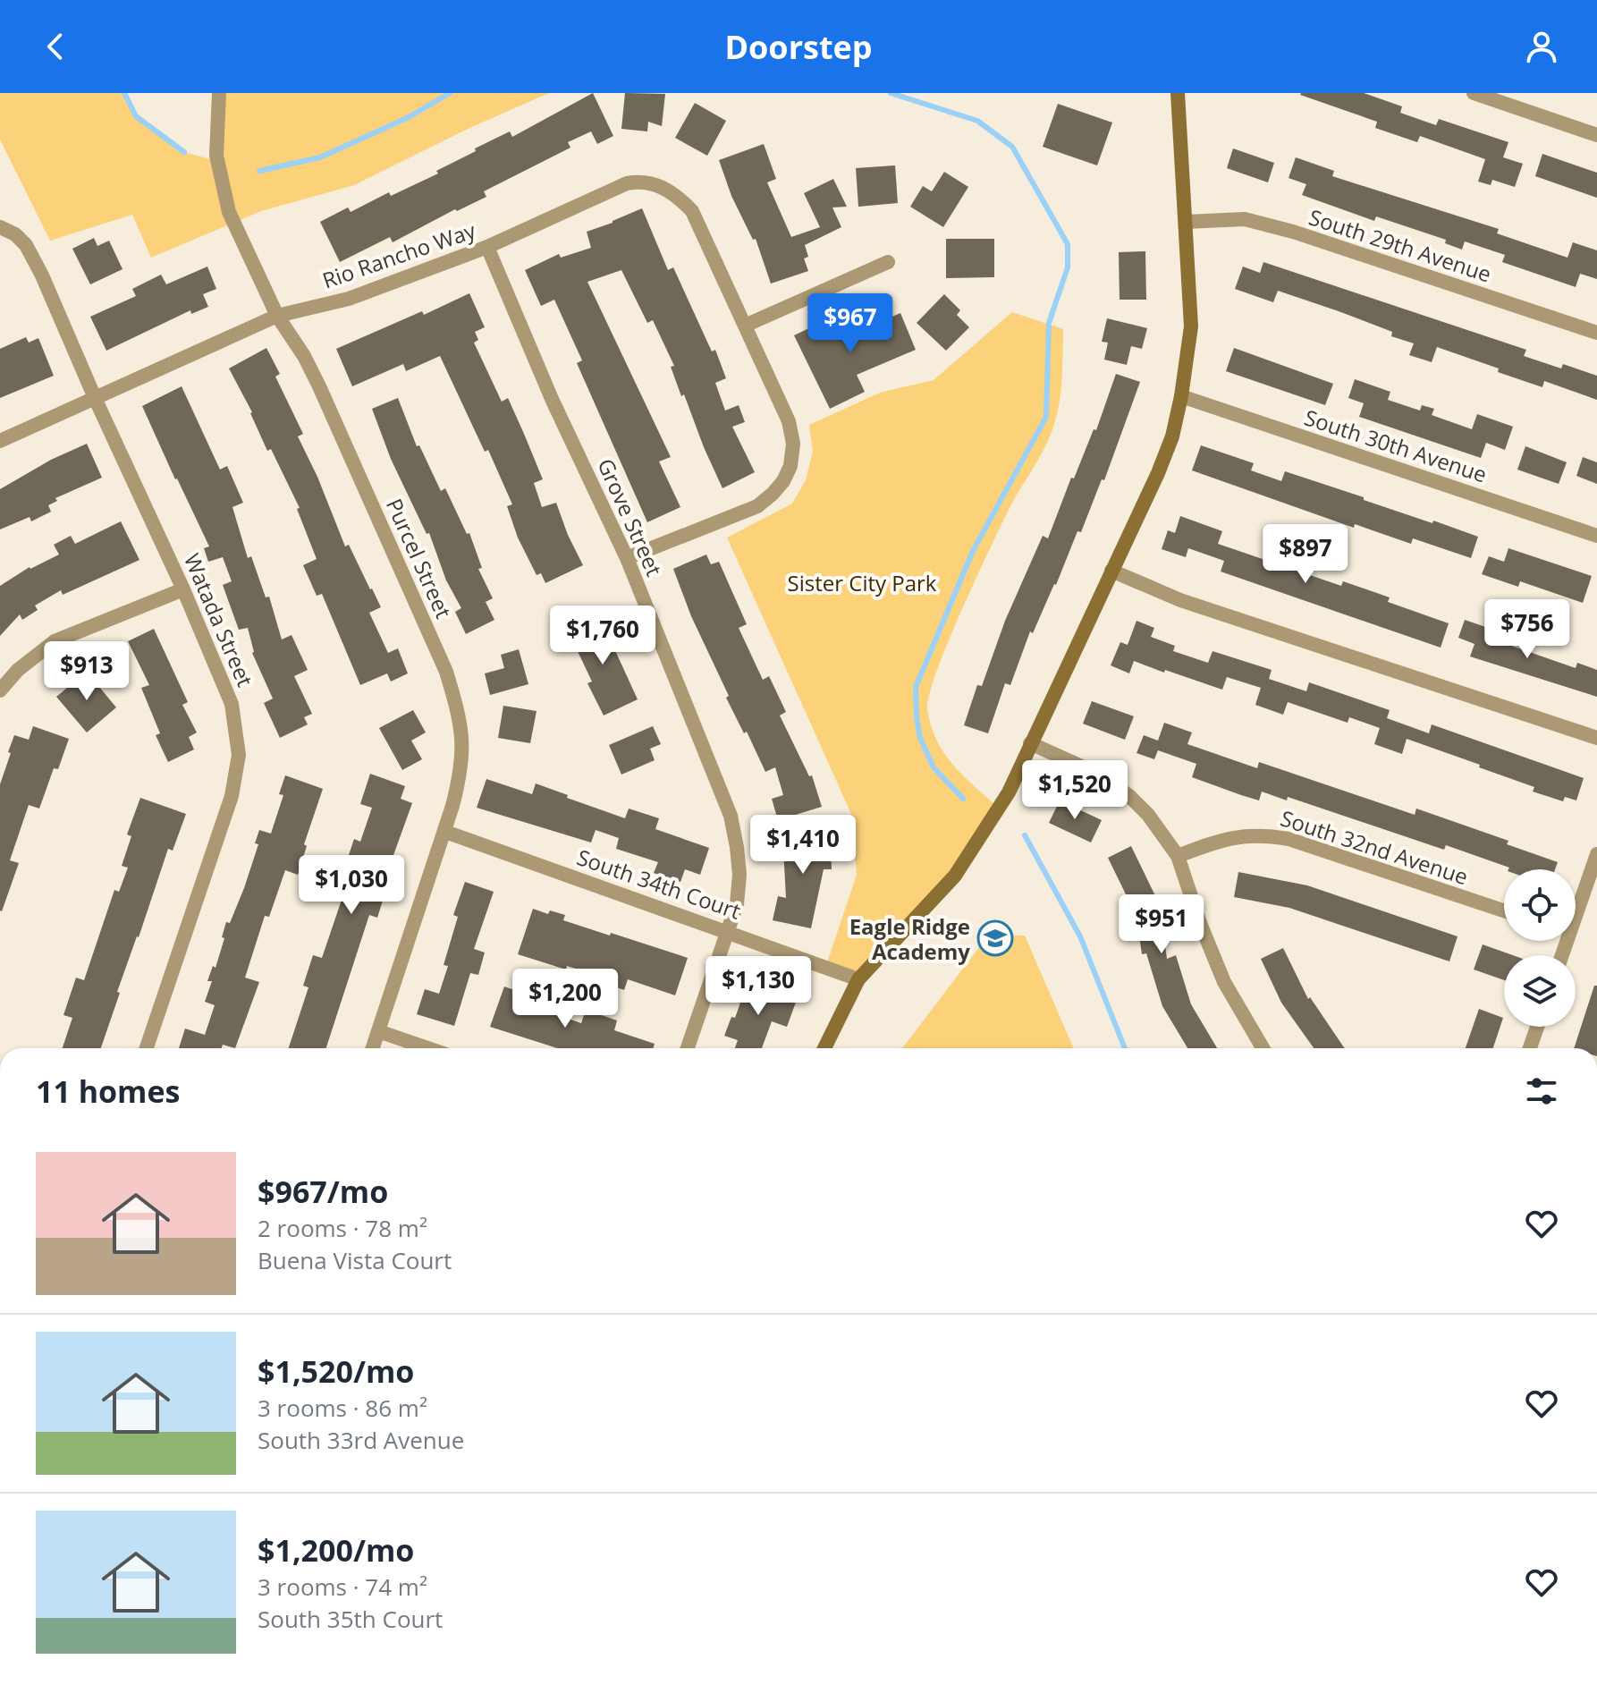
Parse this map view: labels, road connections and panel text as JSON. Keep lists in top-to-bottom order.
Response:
{
  "streets": {
    "street": [
      "South 29th Avenue",
      "Rio Rancho Way",
      "South 30th Avenue",
      "Grove Street",
      "Purcel Street",
      "Watada Street",
      "South 32nd Avenue",
      "South 34th Court"
    ]
  },
  "crossings": [
    ["Rio Rancho Way", "Grove Street"],
    ["Rio Rancho Way", "Purcel Street"],
    ["Rio Rancho Way", "Watada Street"],
    ["Grove Street", "South 34th Court"],
    ["Purcel Street", "South 34th Court"]
  ],
  "parks": ["Sister City Park"],
  "places": {
    "school or university": ["Eagle Ridge Academy"]
  },
  "page": {
    "header": "Doorstep",
    "price": [
      "$967",
      "$897",
      "$756",
      "$1,760",
      "$913",
      "$1,520",
      "$1,410",
      "$1,030",
      "$951",
      "$1,130",
      "$1,200"
    ],
    "heading": "11 homes",
    "list": [
      {
        "name": "$967/mo",
        "note": "2 rooms · 78 m² · Buena Vista Court"
      },
      {
        "name": "$1,520/mo",
        "note": "3 rooms · 86 m² · South 33rd Avenue"
      },
      {
        "name": "$1,200/mo",
        "note": "3 rooms · 74 m² · South 35th Court"
      }
    ]
  }
}
